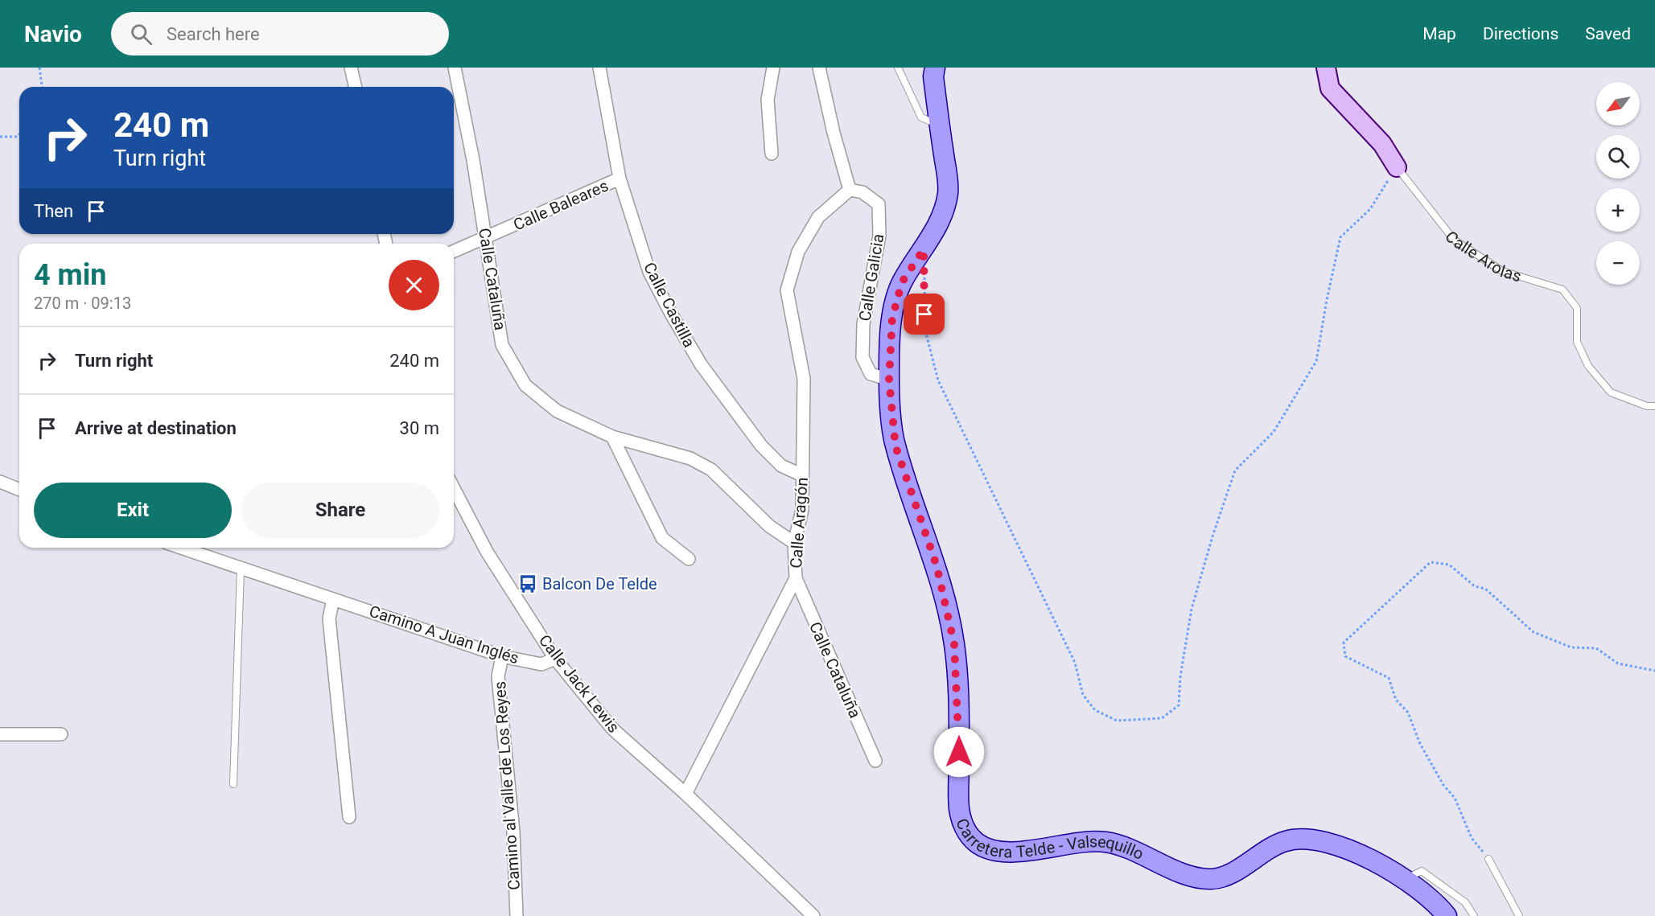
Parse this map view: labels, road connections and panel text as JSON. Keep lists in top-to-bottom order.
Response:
{
  "streets": {
    "main road": ["Carretera Telde - Valsequillo"],
    "street": [
      "Calle Baleares",
      "Calle Arolas",
      "Calle Galicia",
      "Calle Cataluña",
      "Calle Castilla",
      "Calle Aragón",
      "Camino A Juan Inglés",
      "Calle Jack Lewis",
      "Camino al Valle de Los Reyes"
    ]
  },
  "crossings": [
    ["Calle Baleares", "Calle Cataluña"],
    ["Calle Baleares", "Calle Castilla"],
    ["Calle Galicia", "Calle Aragón"],
    ["Calle Galicia", "Carretera Telde - Valsequillo"],
    ["Calle Cataluña", "Calle Aragón"],
    ["Calle Castilla", "Calle Aragón"],
    ["Calle Aragón", "Calle Jack Lewis"],
    ["Camino A Juan Inglés", "Calle Jack Lewis"],
    ["Camino A Juan Inglés", "Camino al Valle de Los Reyes"]
  ],
  "places": {
    "bus stop": ["Balcon De Telde"]
  },
  "north": "bottom left",
  "page": {
    "header": "Navio",
    "search": "Search here",
    "nav": ["Map", "Directions", "Saved"],
    "map_buttons": ["+", "−"],
    "turn": ["240 m", "Turn right"],
    "then": "Then",
    "heading": ["4 min", "270 m · 09:13"],
    "list": [
      {
        "name": "Turn right",
        "value": "240 m"
      },
      {
        "name": "Arrive at destination",
        "value": "30 m"
      }
    ],
    "buttons": ["Exit", "Share"]
  }
}
